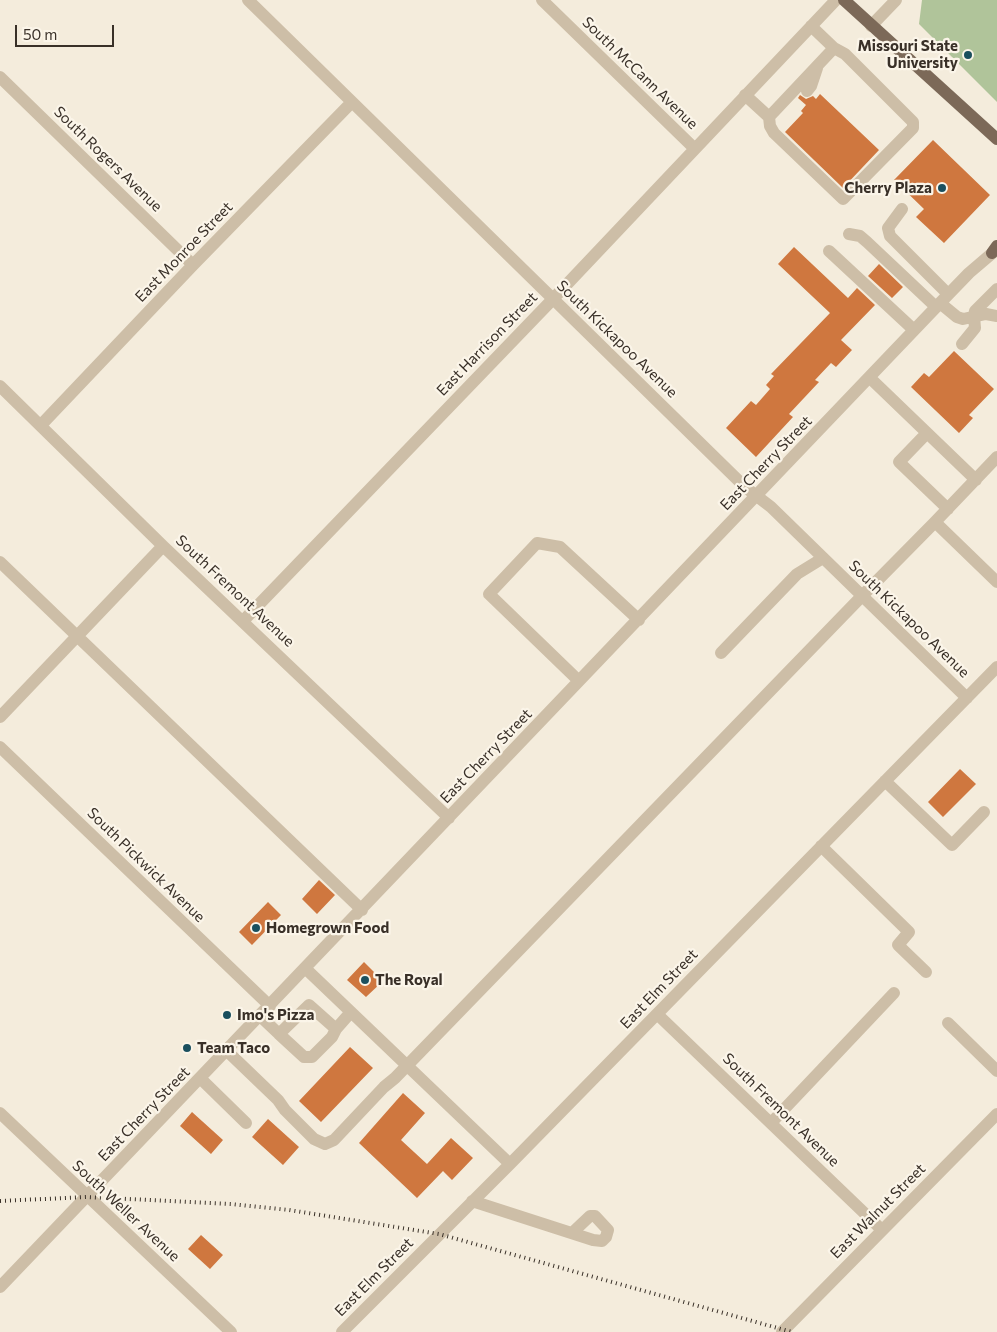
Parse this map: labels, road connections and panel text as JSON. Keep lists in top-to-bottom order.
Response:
{
  "streets": {
    "street": [
      "South McCann Avenue",
      "South Rogers Avenue",
      "East Monroe Street",
      "South Kickapoo Avenue",
      "East Harrison Street",
      "East Cherry Street",
      "South Fremont Avenue",
      "South Pickwick Avenue",
      "East Elm Street",
      "South Weller Avenue",
      "East Walnut Street"
    ]
  },
  "crossings": [
    ["South McCann Avenue", "East Harrison Street"],
    ["South Rogers Avenue", "East Monroe Street"],
    ["East Monroe Street", "South Kickapoo Avenue"],
    ["East Monroe Street", "South Fremont Avenue"],
    ["South Kickapoo Avenue", "East Harrison Street"],
    ["South Kickapoo Avenue", "East Cherry Street"],
    ["South Kickapoo Avenue", "East Elm Street"],
    ["East Harrison Street", "South Fremont Avenue"],
    ["East Cherry Street", "South Fremont Avenue"],
    ["East Cherry Street", "South Pickwick Avenue"],
    ["East Cherry Street", "South Weller Avenue"],
    ["South Fremont Avenue", "East Elm Street"],
    ["South Fremont Avenue", "East Walnut Street"]
  ],
  "places": [
    "Missouri State University",
    "Cherry Plaza",
    "Homegrown Food",
    "The Royal",
    "Imo's Pizza",
    "Team Taco"
  ],
  "scale_bar": "50 m"
}
